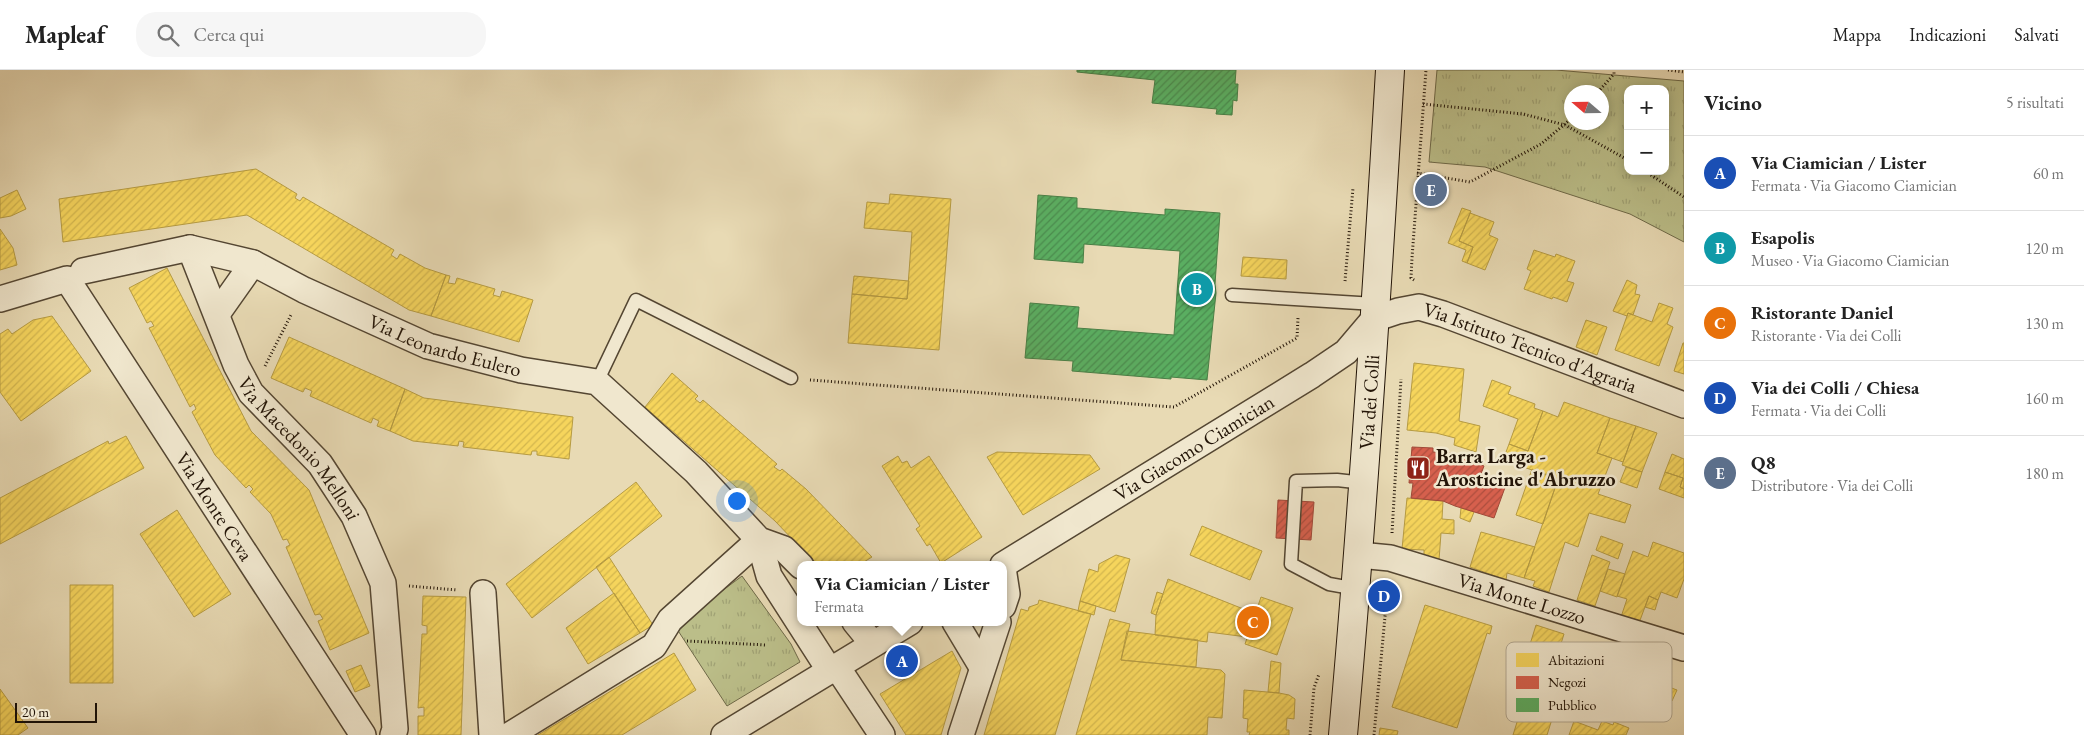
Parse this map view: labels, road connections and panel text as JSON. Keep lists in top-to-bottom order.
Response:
{
  "streets": {
    "main road": ["Via dei Colli"],
    "street": [
      "Via Leonardo Eulero",
      "Via Istituto Tecnico d'Agraria",
      "Via Giacomo Ciamician",
      "Via Macedonio Melloni",
      "Via Monte Ceva",
      "Via Monte Lozzo"
    ]
  },
  "crossings": [
    ["Via Leonardo Eulero", "Via Macedonio Melloni"],
    ["Via Leonardo Eulero", "Via Monte Ceva"],
    ["Via Istituto Tecnico d'Agraria", "Via dei Colli"],
    ["Via Istituto Tecnico d'Agraria", "Via Giacomo Ciamician"],
    ["Via dei Colli", "Via Giacomo Ciamician"],
    ["Via dei Colli", "Via Monte Lozzo"]
  ],
  "places": {
    "restaurant": ["Barra Larga - Arosticine d'Abruzzo"]
  },
  "legend": ["Abitazioni", "Negozi", "Pubblico"],
  "scale_bar": "20 m",
  "north": "left",
  "page": {
    "header": "Mapleaf",
    "search": "Cerca qui",
    "nav": ["Mappa", "Indicazioni", "Salvati"],
    "heading": ["Vicino", "5 risultati"],
    "map_buttons": ["+", "−"],
    "list": [
      {
        "mark": "A",
        "name": "Via Ciamician / Lister",
        "note": "Fermata · Via Giacomo Ciamician",
        "value": "60 m"
      },
      {
        "mark": "B",
        "name": "Esapolis",
        "note": "Museo · Via Giacomo Ciamician",
        "value": "120 m"
      },
      {
        "mark": "C",
        "name": "Ristorante Daniel",
        "note": "Ristorante · Via dei Colli",
        "value": "130 m"
      },
      {
        "mark": "D",
        "name": "Via dei Colli / Chiesa",
        "note": "Fermata · Via dei Colli",
        "value": "160 m"
      },
      {
        "mark": "E",
        "name": "Q8",
        "note": "Distributore · Via dei Colli",
        "value": "180 m"
      }
    ],
    "pins": [
      "E",
      "B",
      "D",
      "C",
      "A"
    ],
    "popup": ["Via Ciamician / Lister", "Fermata"],
    "scale": "20 m"
  }
}
